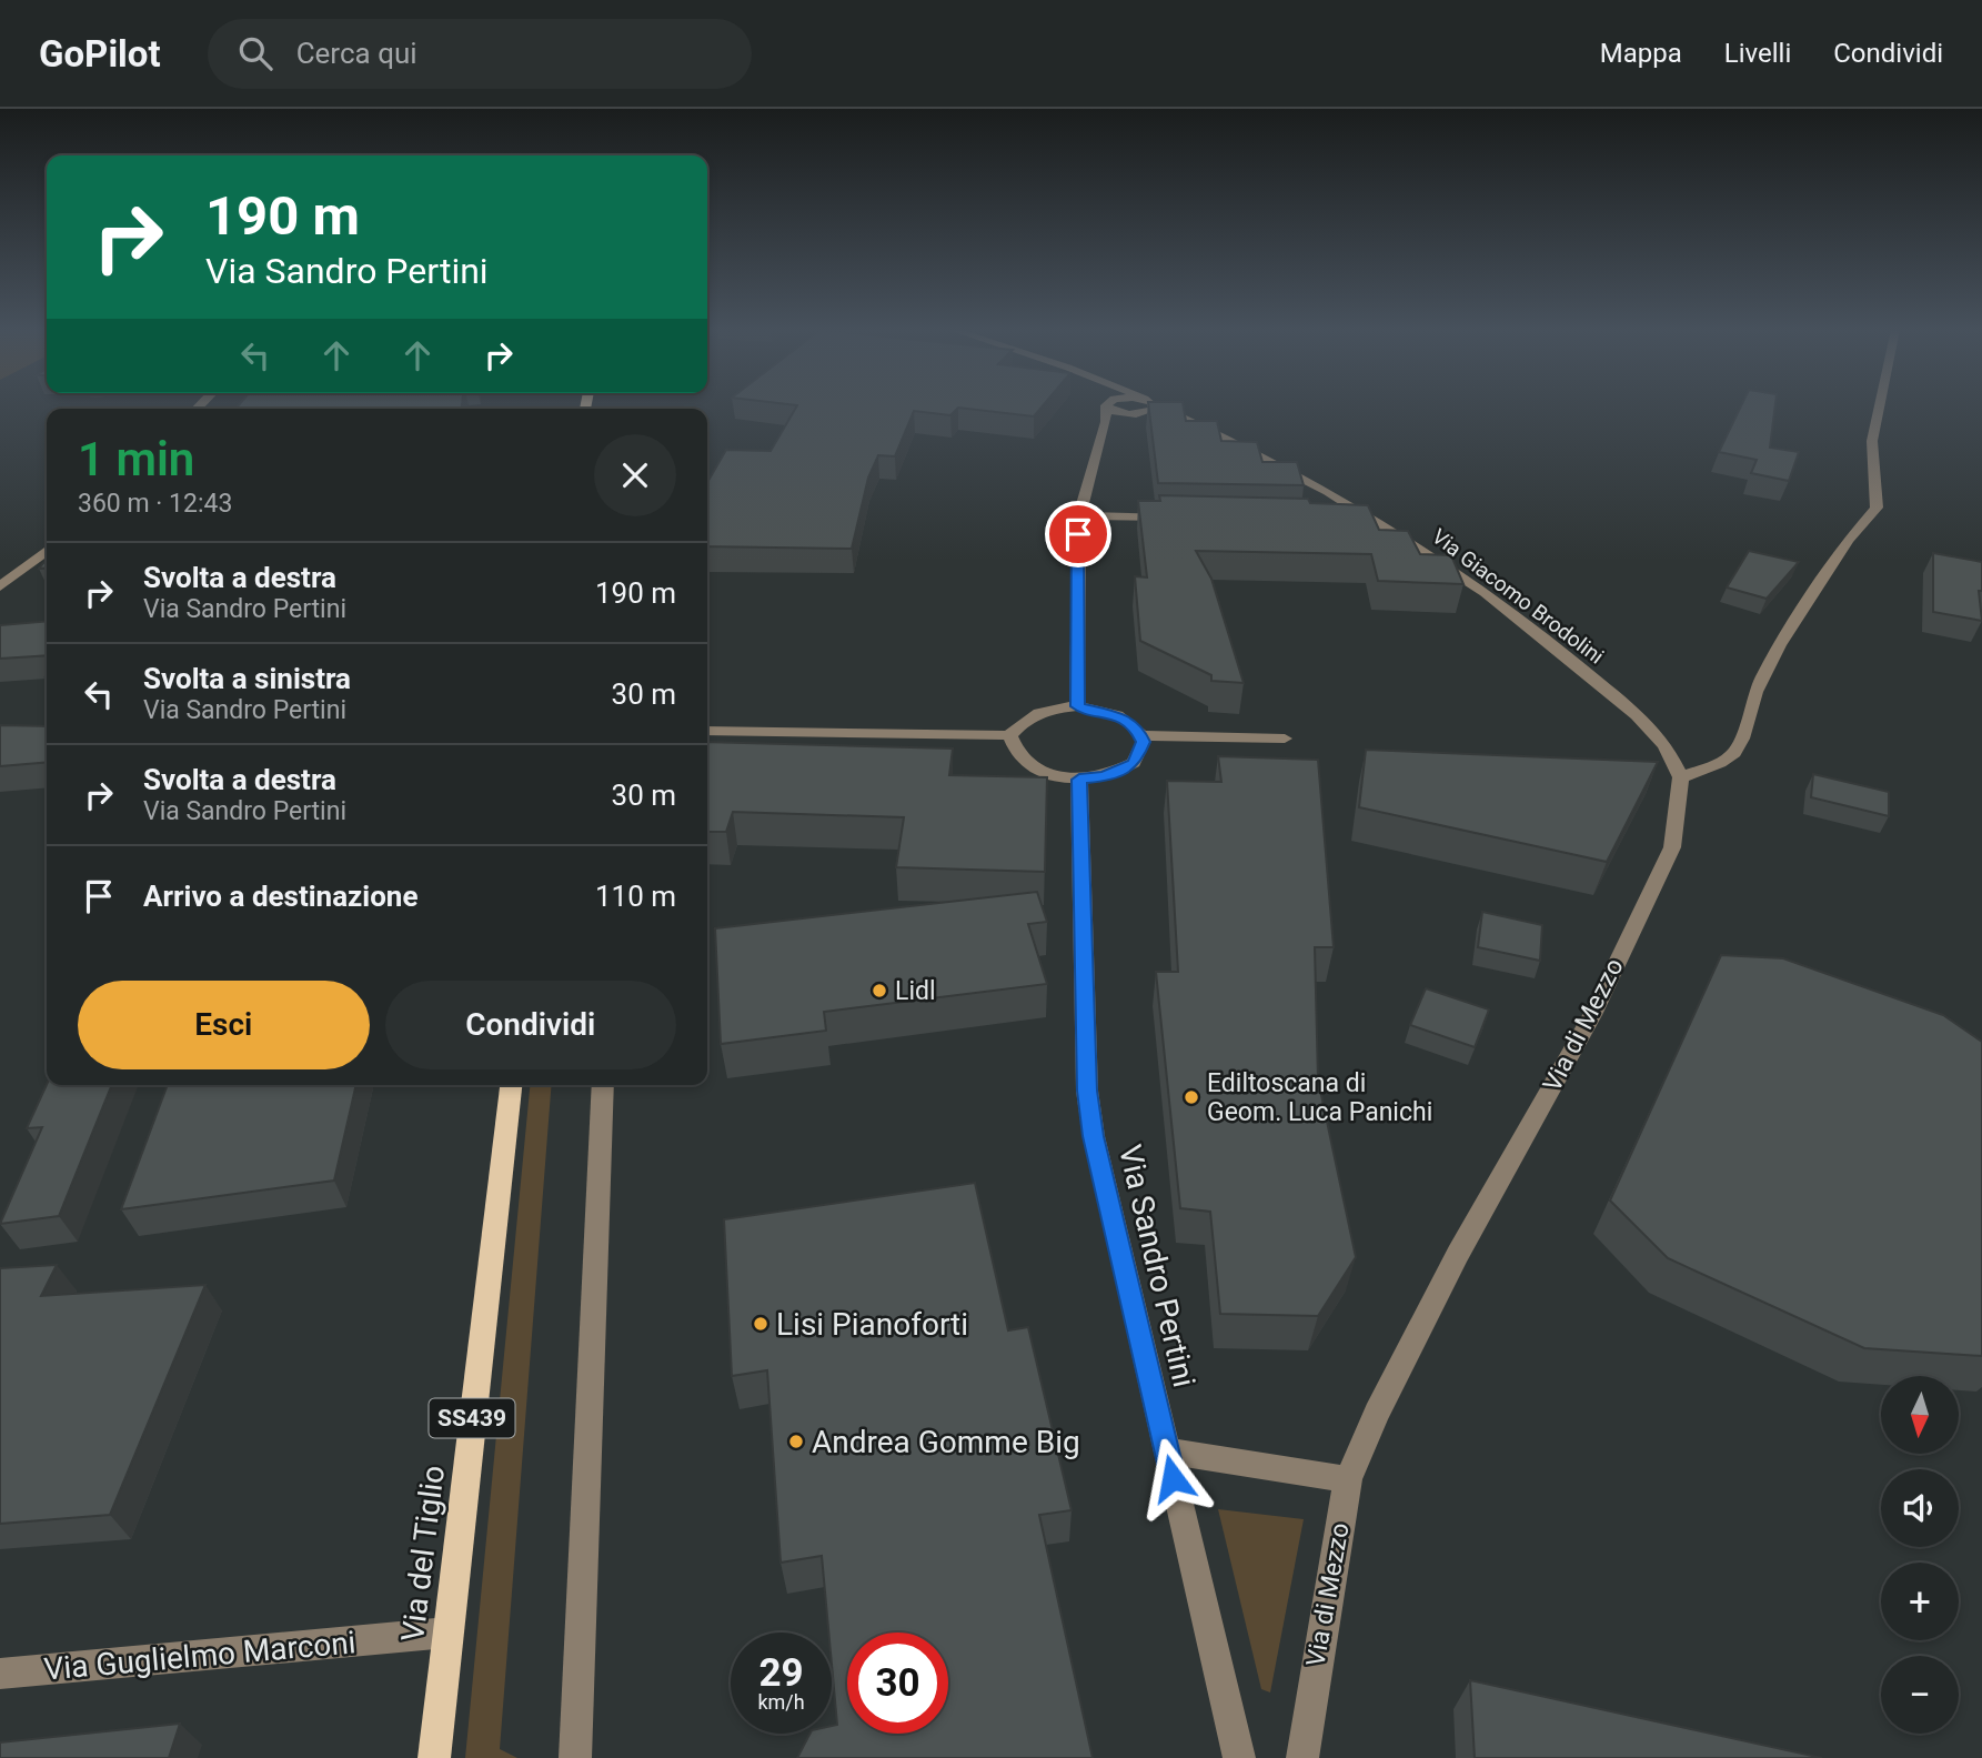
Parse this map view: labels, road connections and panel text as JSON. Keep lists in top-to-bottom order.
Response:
{
  "streets": {
    "main road": ["SS439", "Via del Tiglio"],
    "street": [
      "Via Giacomo Brodolini",
      "Via di Mezzo",
      "Via Sandro Pertini",
      "Via Guglielmo Marconi"
    ]
  },
  "crossings": [
    ["Via Giacomo Brodolini", "Via di Mezzo"],
    ["Via del Tiglio", "Via Guglielmo Marconi"]
  ],
  "places": [
    "Lidl",
    "Ediltoscana di Geom. Luca Panichi",
    "Lisi Pianoforti",
    "Andrea Gomme Big"
  ],
  "north": "bottom",
  "page": {
    "header": "GoPilot",
    "search": "Cerca qui",
    "nav": ["Mappa", "Livelli", "Condividi"],
    "turn": ["190 m", "Via Sandro Pertini"],
    "heading": ["1 min", "360 m · 12:43"],
    "list": [
      {
        "name": "Svolta a destra",
        "note": "Via Sandro Pertini",
        "value": "190 m"
      },
      {
        "name": "Svolta a sinistra",
        "note": "Via Sandro Pertini",
        "value": "30 m"
      },
      {
        "name": "Svolta a destra",
        "note": "Via Sandro Pertini",
        "value": "30 m"
      },
      {
        "name": "Arrivo a destinazione",
        "value": "110 m"
      }
    ],
    "buttons": ["Esci", "Condividi"],
    "map_buttons": ["+", "−"],
    "speed": "29 km/h",
    "limit": "30"
  }
}
